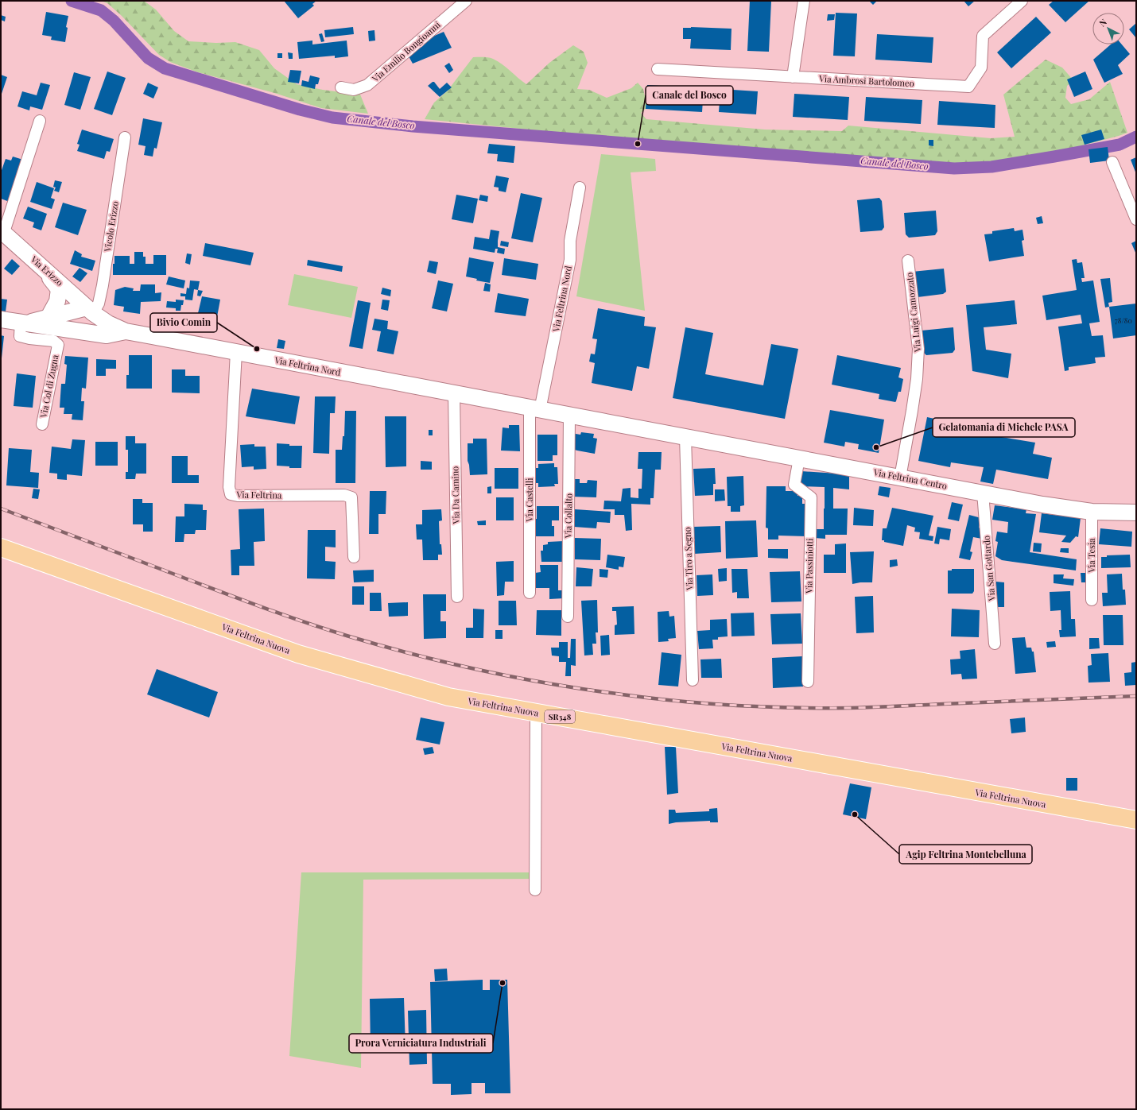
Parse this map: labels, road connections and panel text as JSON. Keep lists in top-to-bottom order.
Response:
{
  "streets": {
    "main road": [
      "Via Erizzo",
      "Via Feltrina Nord",
      "Via Feltrina Centro",
      "Via Feltrina Nuova",
      "SR348"
    ],
    "street": [
      "Via Emilio Bongioanni",
      "Via Ambrosi Bartolomeo",
      "Vicolo Erizzo",
      "Via Luigi Camozzato",
      "Via Col di Zugna",
      "Via Feltrina",
      "Via Da Camino",
      "Via Castelli",
      "Via Collalto",
      "Via Tesia",
      "Via Tiro a Segno",
      "Via Passiniotti",
      "Via San Gottardo"
    ]
  },
  "crossings": [
    ["Vicolo Erizzo", "Via Erizzo"],
    ["Vicolo Erizzo", "Via Feltrina Nord"],
    ["Via Erizzo", "Via Feltrina Nord"],
    ["Via Feltrina Nord", "Via Col di Zugna"],
    ["Via Feltrina Nord", "Via Feltrina Centro"],
    ["Via Feltrina Nord", "Via Feltrina"],
    ["Via Feltrina Nord", "Via Da Camino"],
    ["Via Feltrina Nord", "Via Castelli"],
    ["Via Feltrina Nord", "Via Collalto"],
    ["Via Feltrina Nord", "Via Tiro a Segno"],
    ["Via Luigi Camozzato", "Via Feltrina Centro"],
    ["Via Feltrina Centro", "Via Tesia"],
    ["Via Feltrina Centro", "Via Tiro a Segno"],
    ["Via Feltrina Centro", "Via Passiniotti"],
    ["Via Feltrina Centro", "Via San Gottardo"]
  ],
  "water": ["Canale del Bosco"],
  "places": [
    "Canale del Bosco",
    "Bivio Comin",
    "Gelatomania di Michele PASA",
    "Agip Feltrina Montebelluna",
    "Prora Verniciatura Industriali"
  ],
  "house_numbers": ["78/80"],
  "north": "top left"
}
